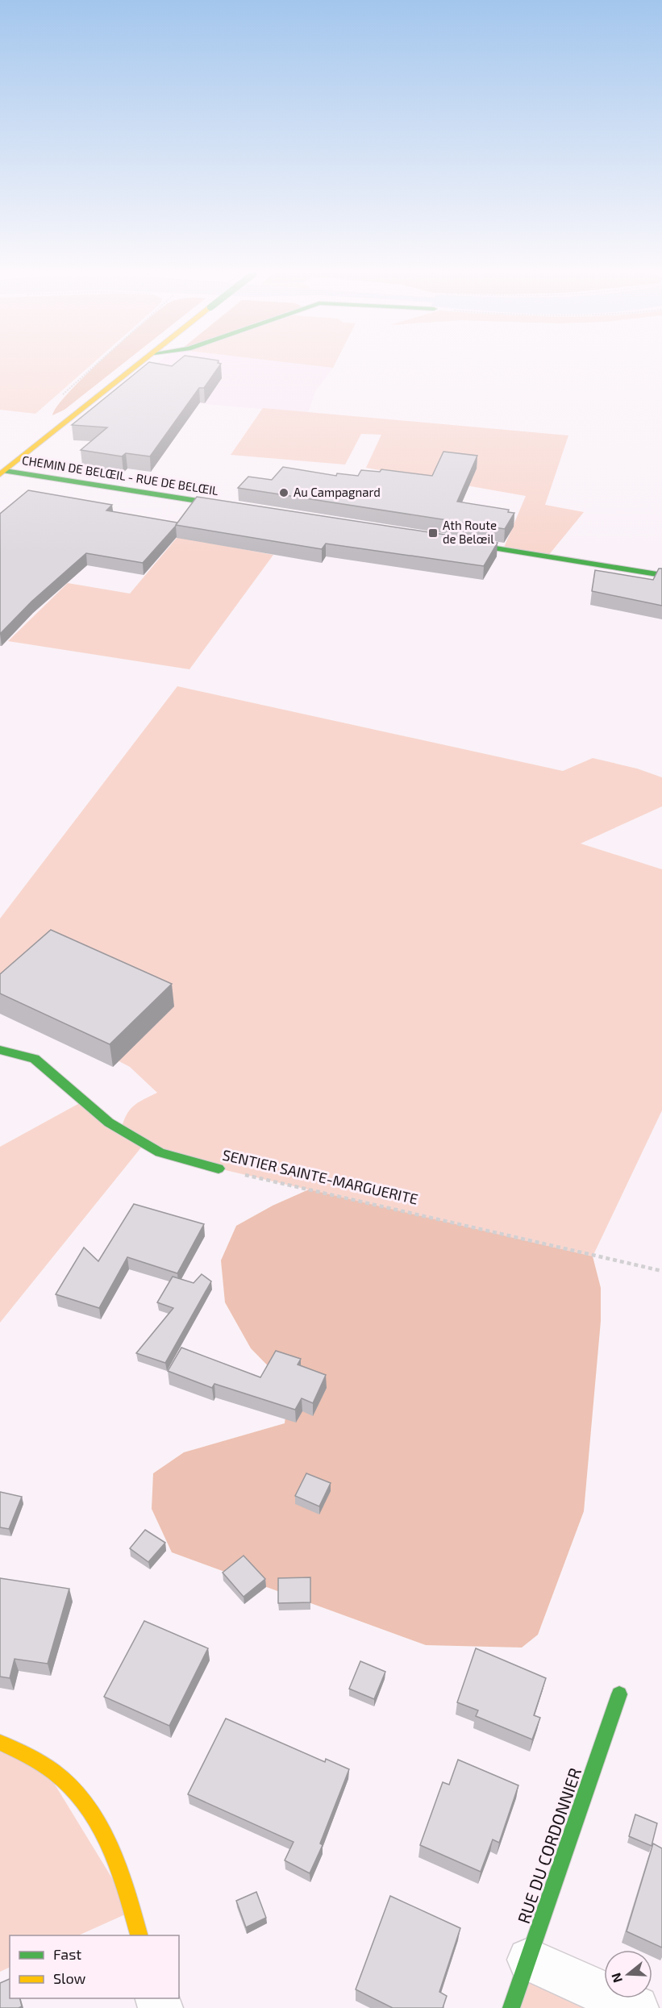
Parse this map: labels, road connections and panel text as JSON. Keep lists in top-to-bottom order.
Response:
{
  "streets": {
    "street": ["CHEMIN DE BELŒIL - RUE DE BELŒIL", "SENTIER SAINTE-MARGUERITE", "RUE DU CORDONNIER"]
  },
  "places": {
    "other": ["Au Campagnard"],
    "transit": ["Ath Route de Belœil"]
  },
  "legend": ["Fast", "Slow"],
  "north": "left"
}
